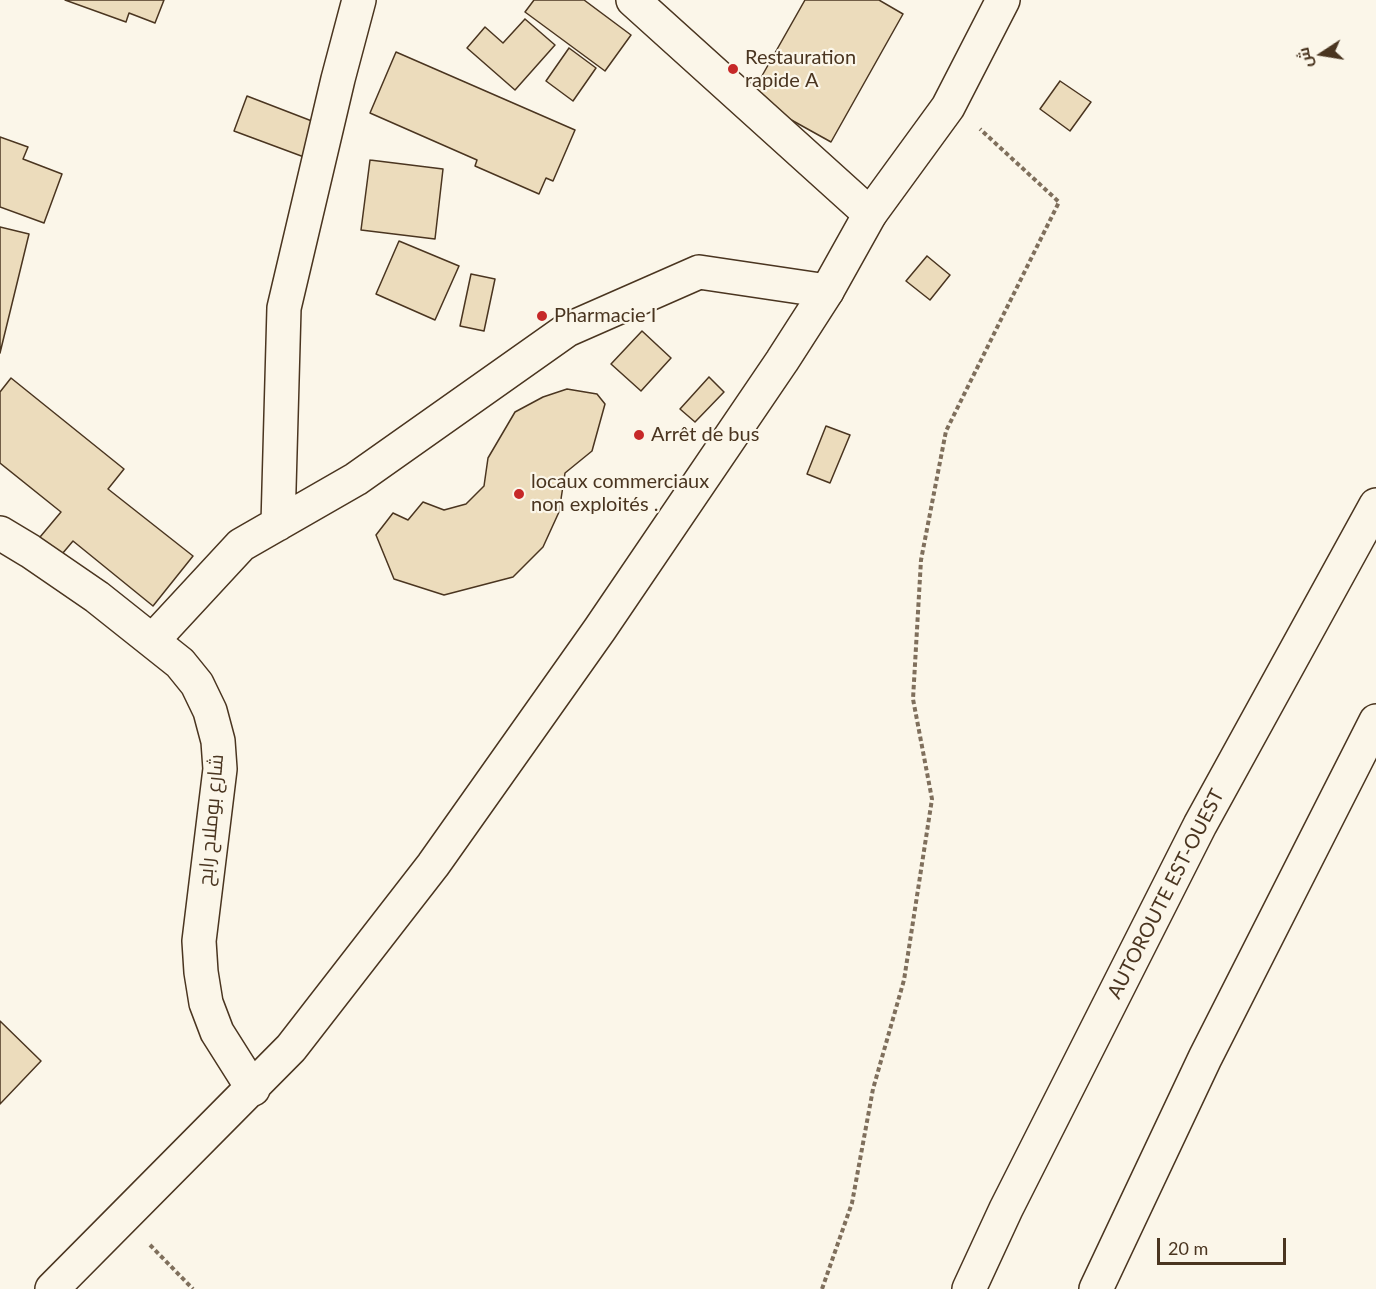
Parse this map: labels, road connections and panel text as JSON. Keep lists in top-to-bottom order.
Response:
{
  "streets": {
    "main road": ["شارع بوملاح رابح", "AUTOROUTE EST-OUEST"]
  },
  "places": [
    "Restauration rapide A",
    "Pharmacie I",
    "Arrêt de bus",
    "locaux commerciaux non exploités ."
  ],
  "scale_bar": "20 m",
  "north": "left"
}
